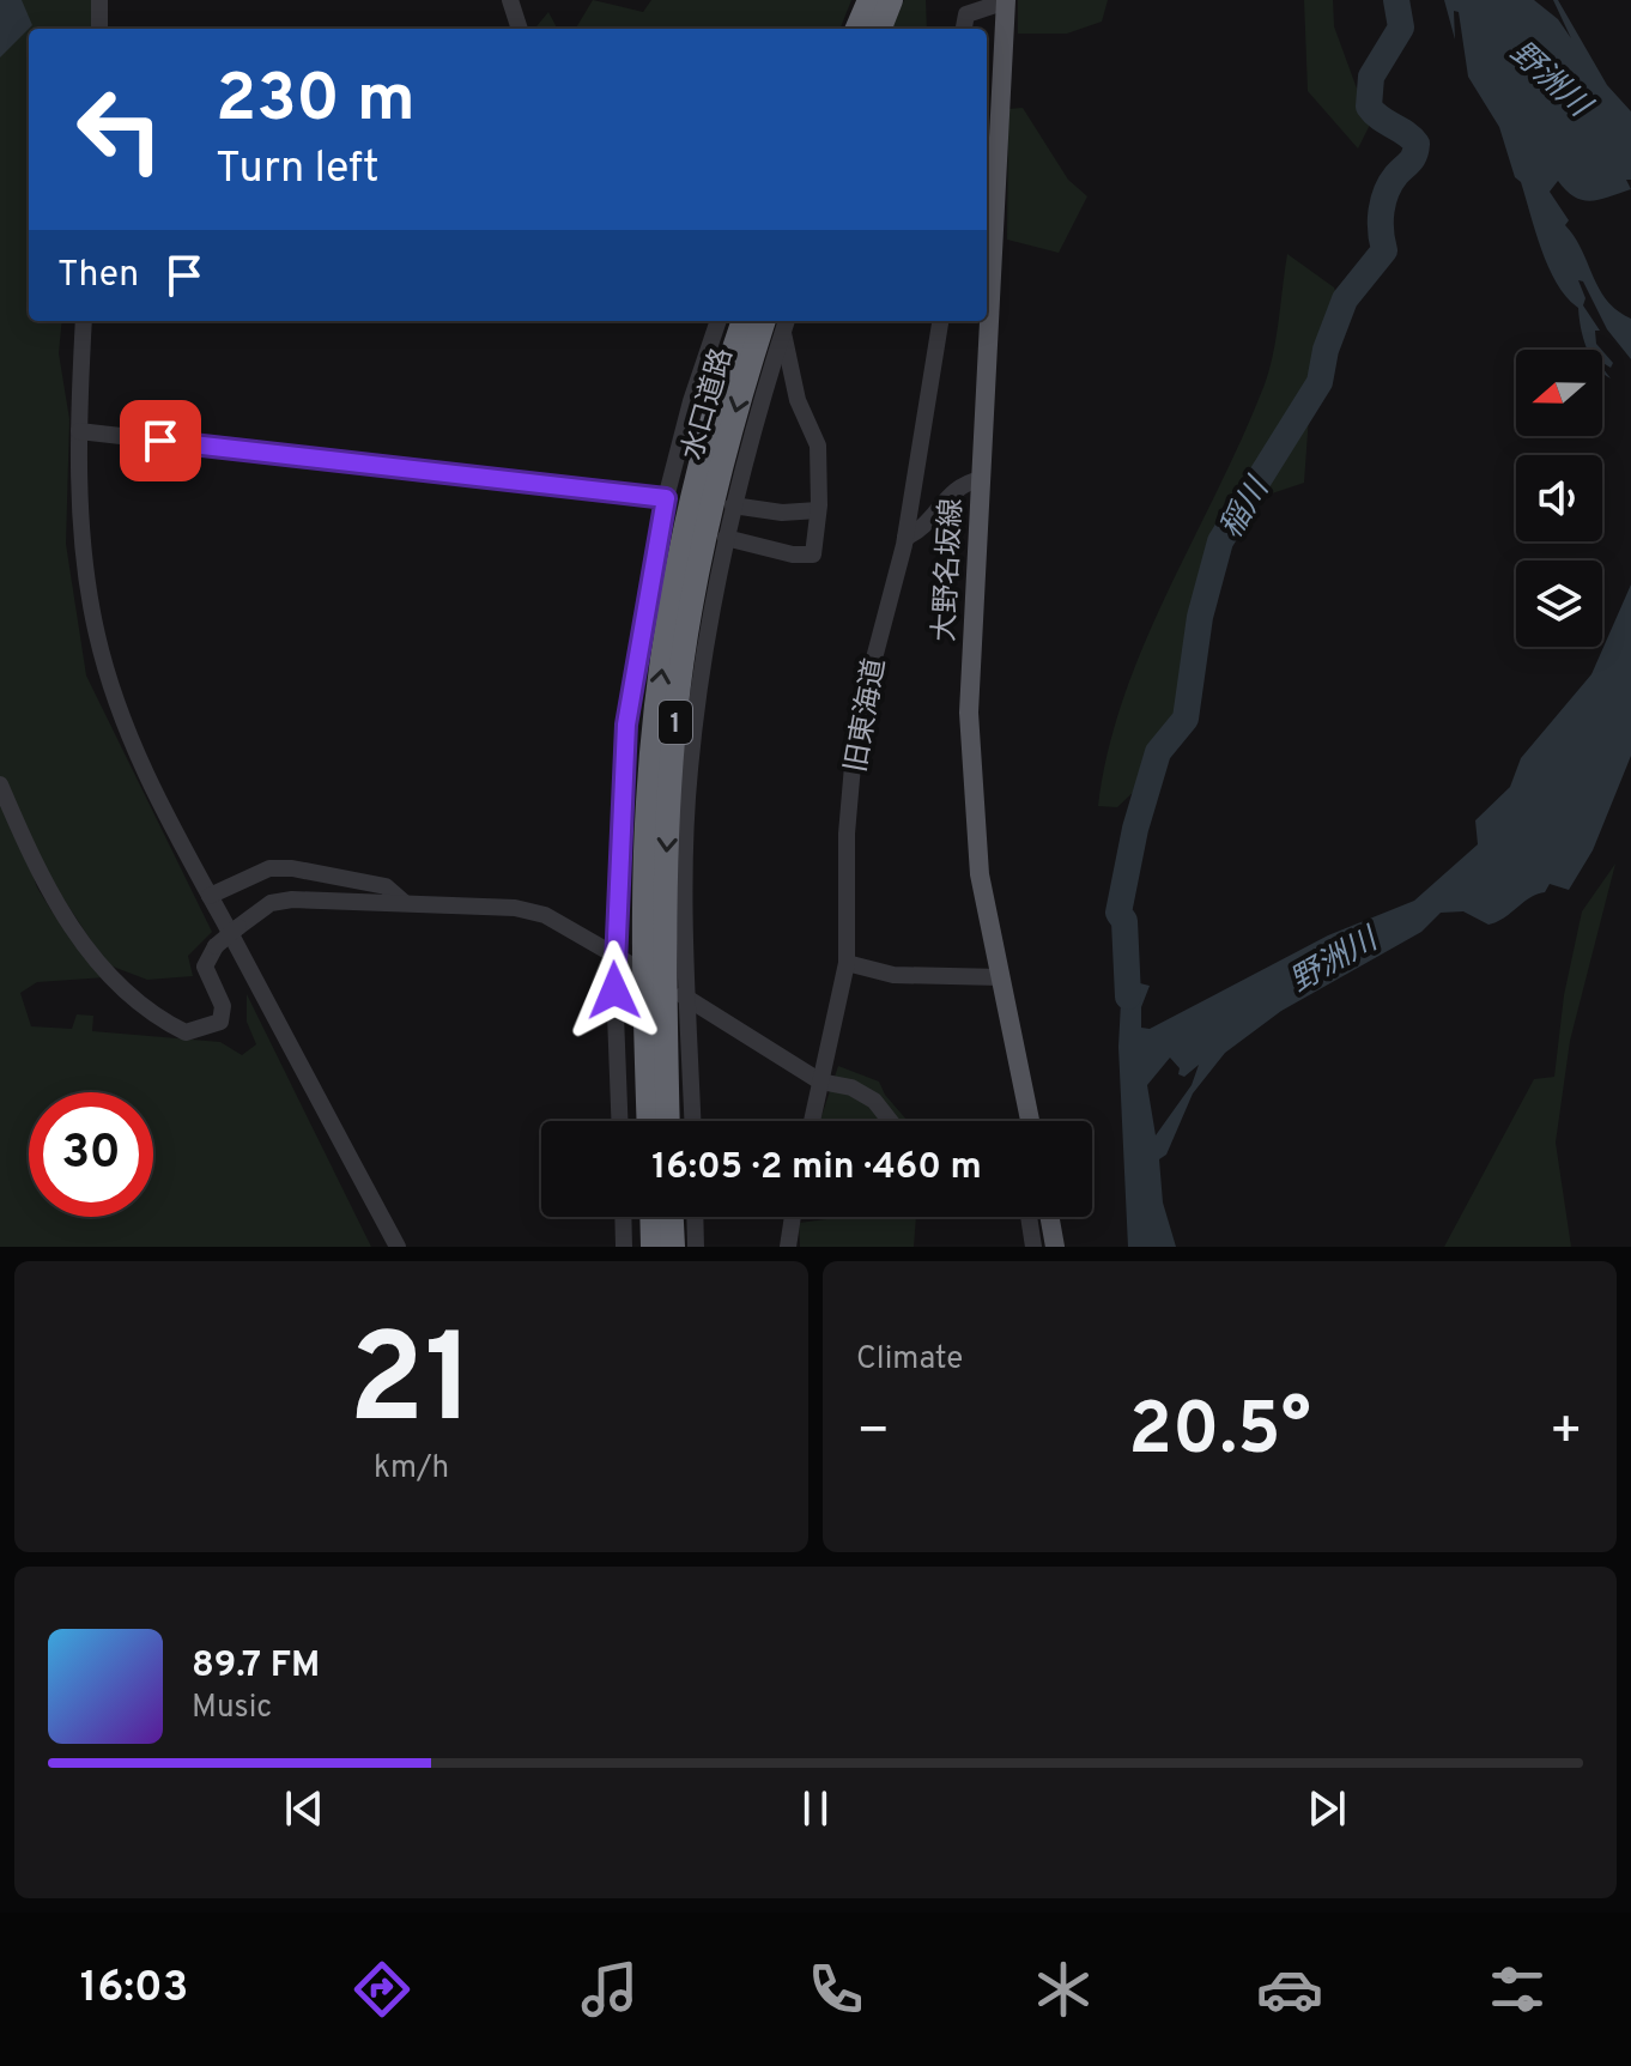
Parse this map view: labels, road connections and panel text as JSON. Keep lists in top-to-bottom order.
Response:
{
  "streets": {
    "highway": ["水口道路", "1"],
    "main road": ["大野名坂線"],
    "street": ["旧東海道"]
  },
  "water": ["野洲川", "稲川"],
  "north": "left",
  "page": {
    "turn": ["230 m", "Turn left"],
    "then": "Then",
    "limit": "30",
    "trip": "16:05 · 2 min · 460 m",
    "tile": [
      ["21", "km/h"],
      "Climate"
    ],
    "heat": ["−", "20.5°", "+"],
    "song": ["89.7 FM", "Music"],
    "tabs": "16:03"
  }
}
